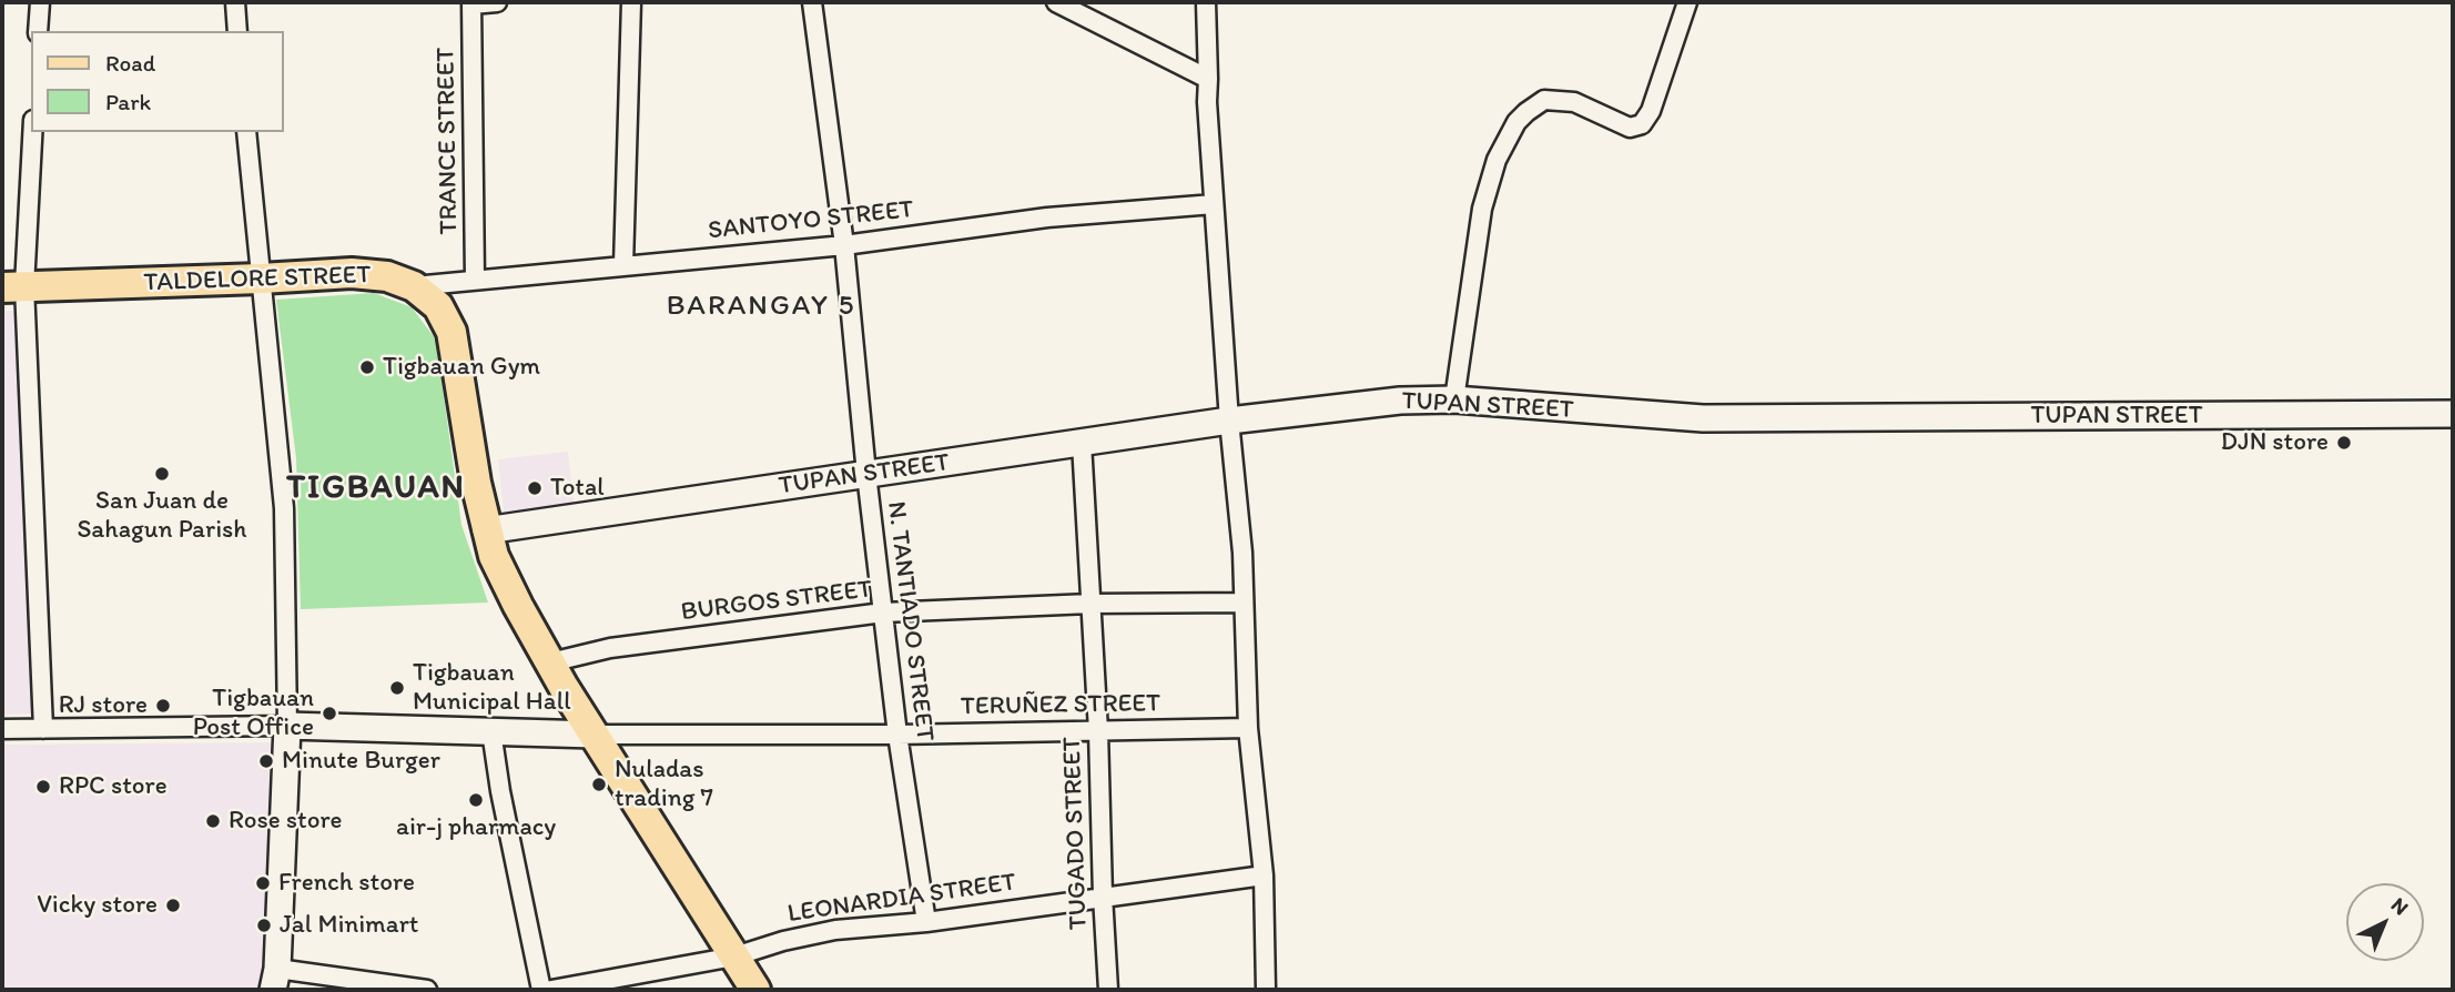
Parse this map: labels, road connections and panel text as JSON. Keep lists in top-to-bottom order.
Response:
{
  "streets": {
    "main road": ["TALDELORE STREET", "TUPAN STREET"],
    "street": [
      "TRANCE STREET",
      "SANTOYO STREET",
      "BURGOS STREET",
      "N. TANTIADO STREET",
      "TERUÑEZ STREET",
      "TUGADO STREET",
      "LEONARDIA STREET"
    ]
  },
  "crossings": [
    ["TRANCE STREET", "SANTOYO STREET"],
    ["SANTOYO STREET", "TALDELORE STREET"],
    ["SANTOYO STREET", "N. TANTIADO STREET"],
    ["TALDELORE STREET", "TUPAN STREET"],
    ["TALDELORE STREET", "BURGOS STREET"],
    ["TALDELORE STREET", "TERUÑEZ STREET"],
    ["TALDELORE STREET", "LEONARDIA STREET"],
    ["TUPAN STREET", "N. TANTIADO STREET"],
    ["TUPAN STREET", "TUGADO STREET"],
    ["BURGOS STREET", "N. TANTIADO STREET"],
    ["BURGOS STREET", "TUGADO STREET"],
    ["N. TANTIADO STREET", "TERUÑEZ STREET"],
    ["N. TANTIADO STREET", "LEONARDIA STREET"],
    ["TERUÑEZ STREET", "TUGADO STREET"],
    ["TUGADO STREET", "LEONARDIA STREET"]
  ],
  "districts": ["BARANGAY 5", "TIGBAUAN"],
  "places": [
    "Tigbauan Gym",
    "DJN store",
    "San Juan de Sahagun Parish",
    "Total",
    "Tigbauan Municipal Hall",
    "RJ store",
    "Tigbauan Post Office",
    "Minute Burger",
    "Nuladas trading 7",
    "RPC store",
    "air-j pharmacy",
    "Rose store",
    "French store",
    "Vicky store",
    "Jal Minimart"
  ],
  "legend": ["Road", "Park"],
  "north": "top right"
}
